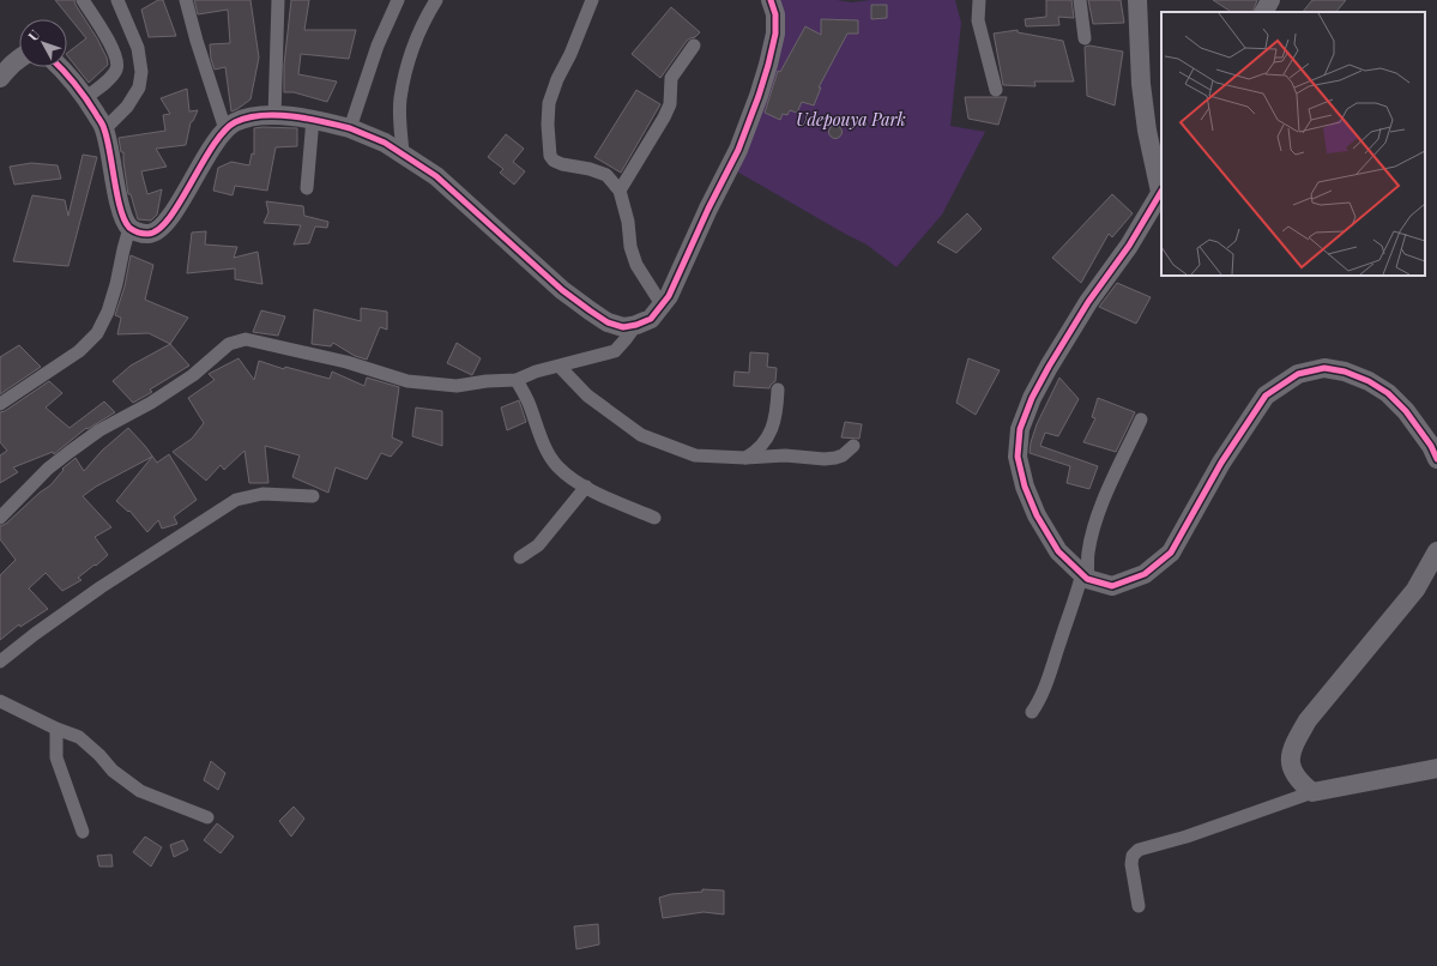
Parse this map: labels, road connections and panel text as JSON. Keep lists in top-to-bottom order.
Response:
{
  "parks": ["Udepouya Park"],
  "north": "top left"
}
